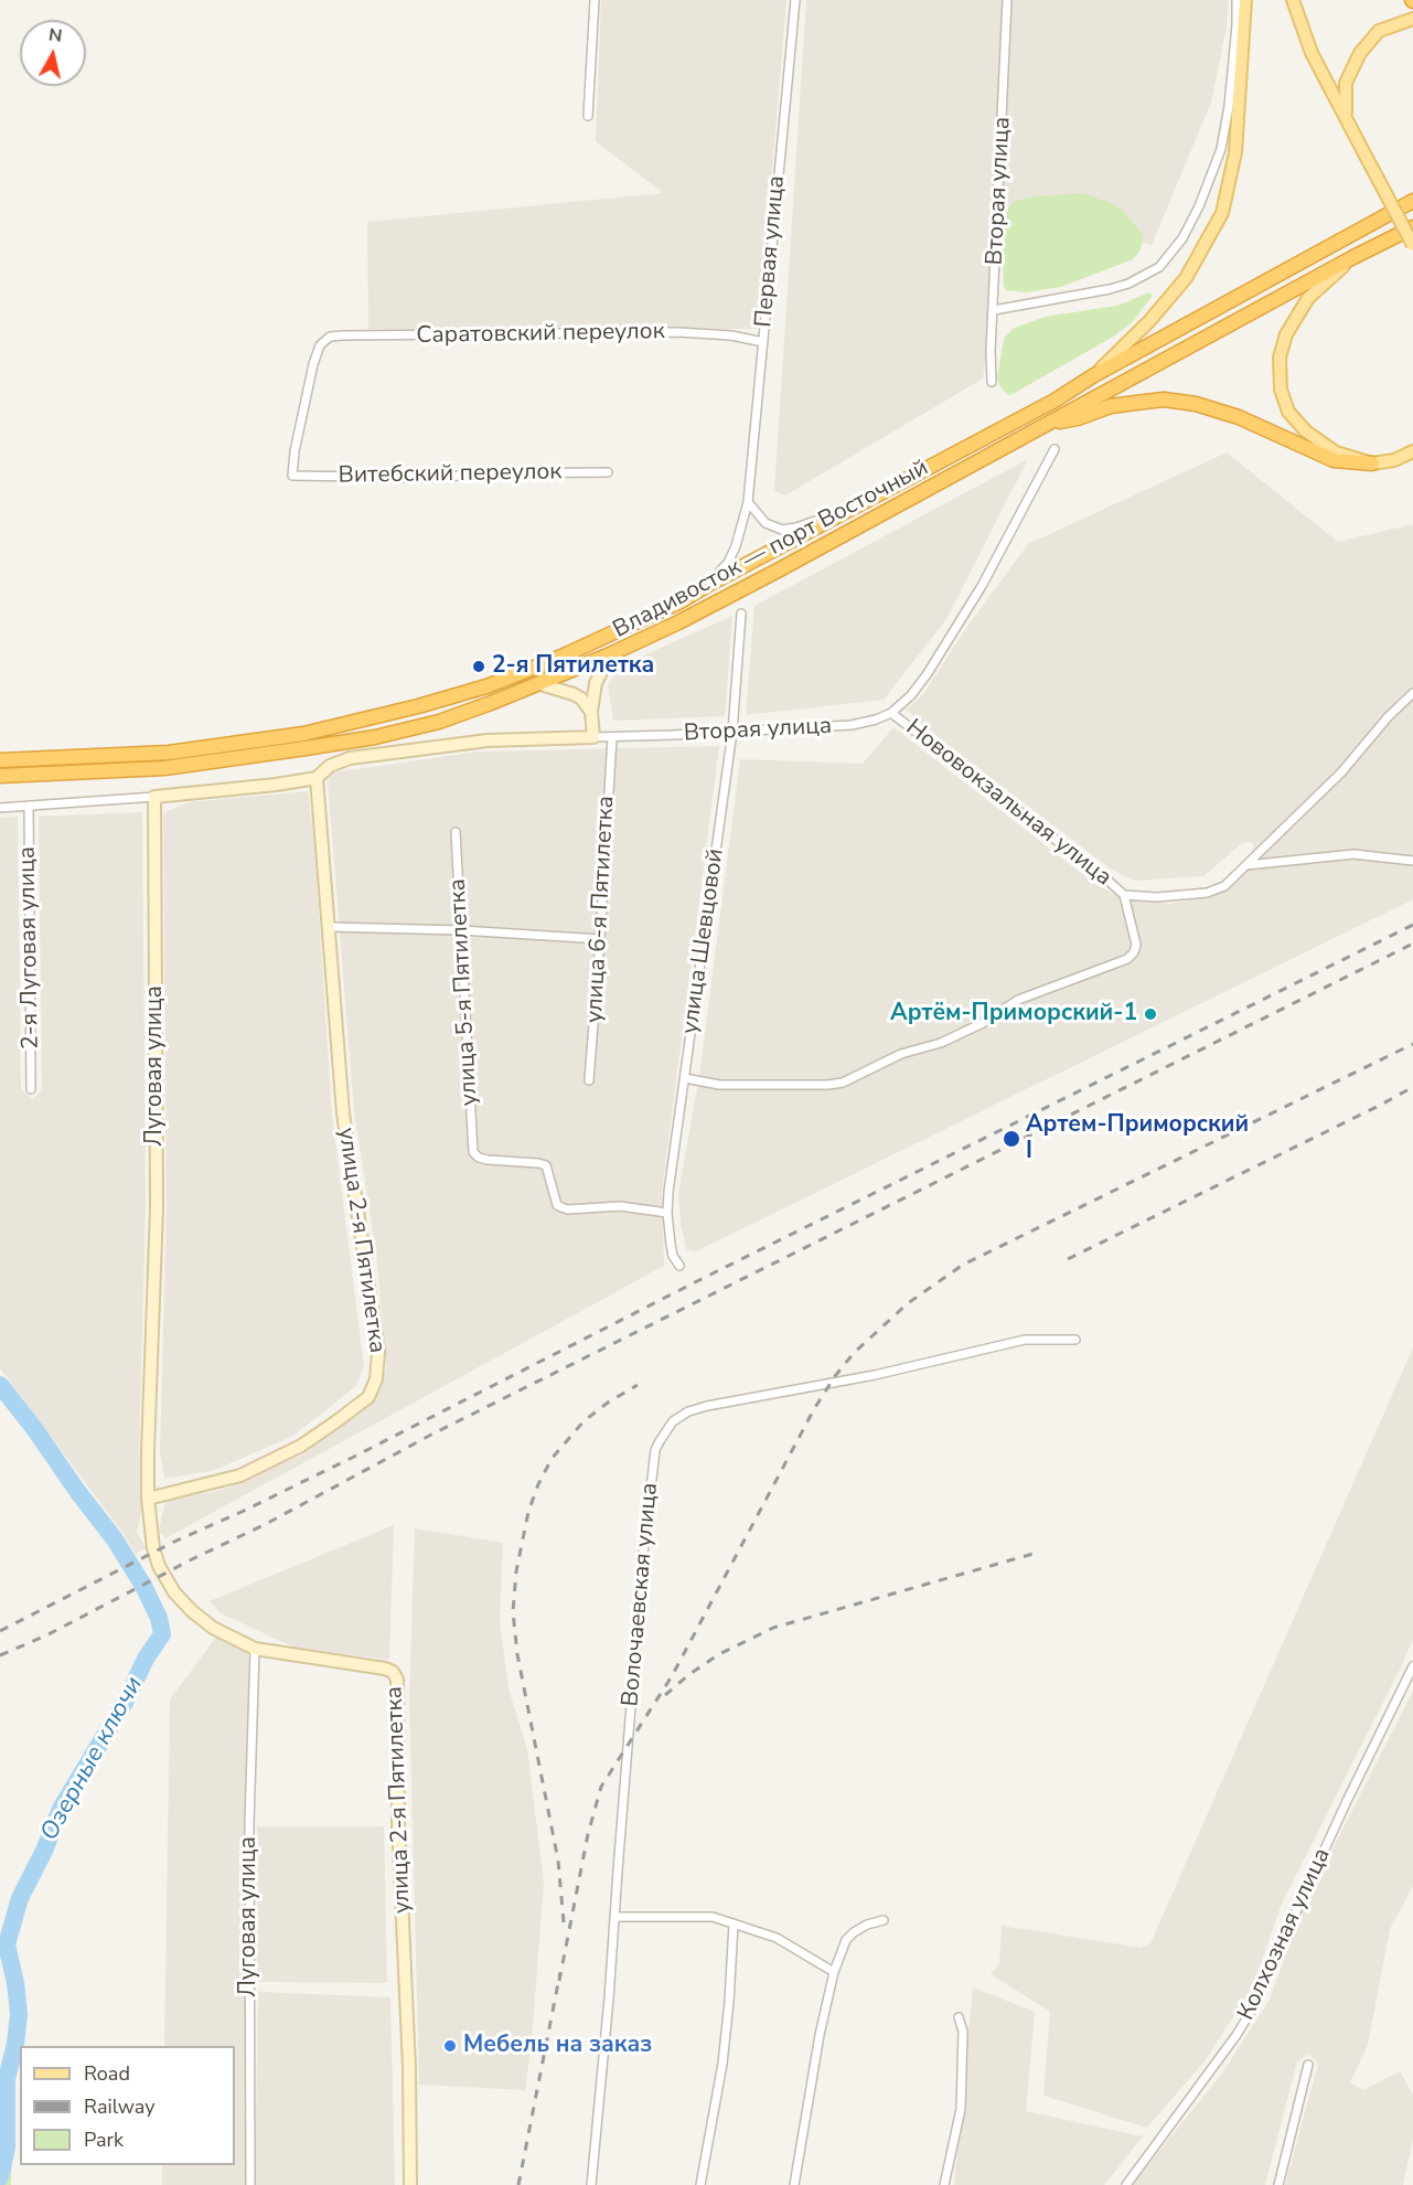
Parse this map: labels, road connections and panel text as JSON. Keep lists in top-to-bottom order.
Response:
{
  "streets": {
    "highway": ["Владивосток — порт Восточный"],
    "main road": ["Вторая улица", "Луговая улица", "улица 2-я Пятилетка"],
    "street": [
      "Первая улица",
      "Саратовский переулок",
      "Витебский переулок",
      "Нововокзальная улица",
      "улица 6-я Пятилетка",
      "улица Шевцовой",
      "2-я Луговая улица",
      "улица 5-я Пятилетка",
      "Волочаевская улица",
      "Колхозная улица"
    ]
  },
  "crossings": [
    ["Вторая улица", "Нововокзальная улица"],
    ["Вторая улица", "улица 6-я Пятилетка"],
    ["Вторая улица", "улица Шевцовой"],
    ["Вторая улица", "улица 2-я Пятилетка"],
    ["Первая улица", "Саратовский переулок"],
    ["Первая улица", "Владивосток — порт Восточный"],
    ["Саратовский переулок", "Витебский переулок"],
    ["Нововокзальная улица", "улица Шевцовой"],
    ["улица Шевцовой", "улица 5-я Пятилетка"],
    ["Луговая улица", "улица 2-я Пятилетка"]
  ],
  "water": ["Озерные ключи"],
  "places": [
    "2-я Пятилетка",
    "Артём-Приморский-1",
    "Артем-Приморский I",
    "Мебель на заказ"
  ],
  "legend": ["Road", "Railway", "Park"],
  "north": "top"
}
